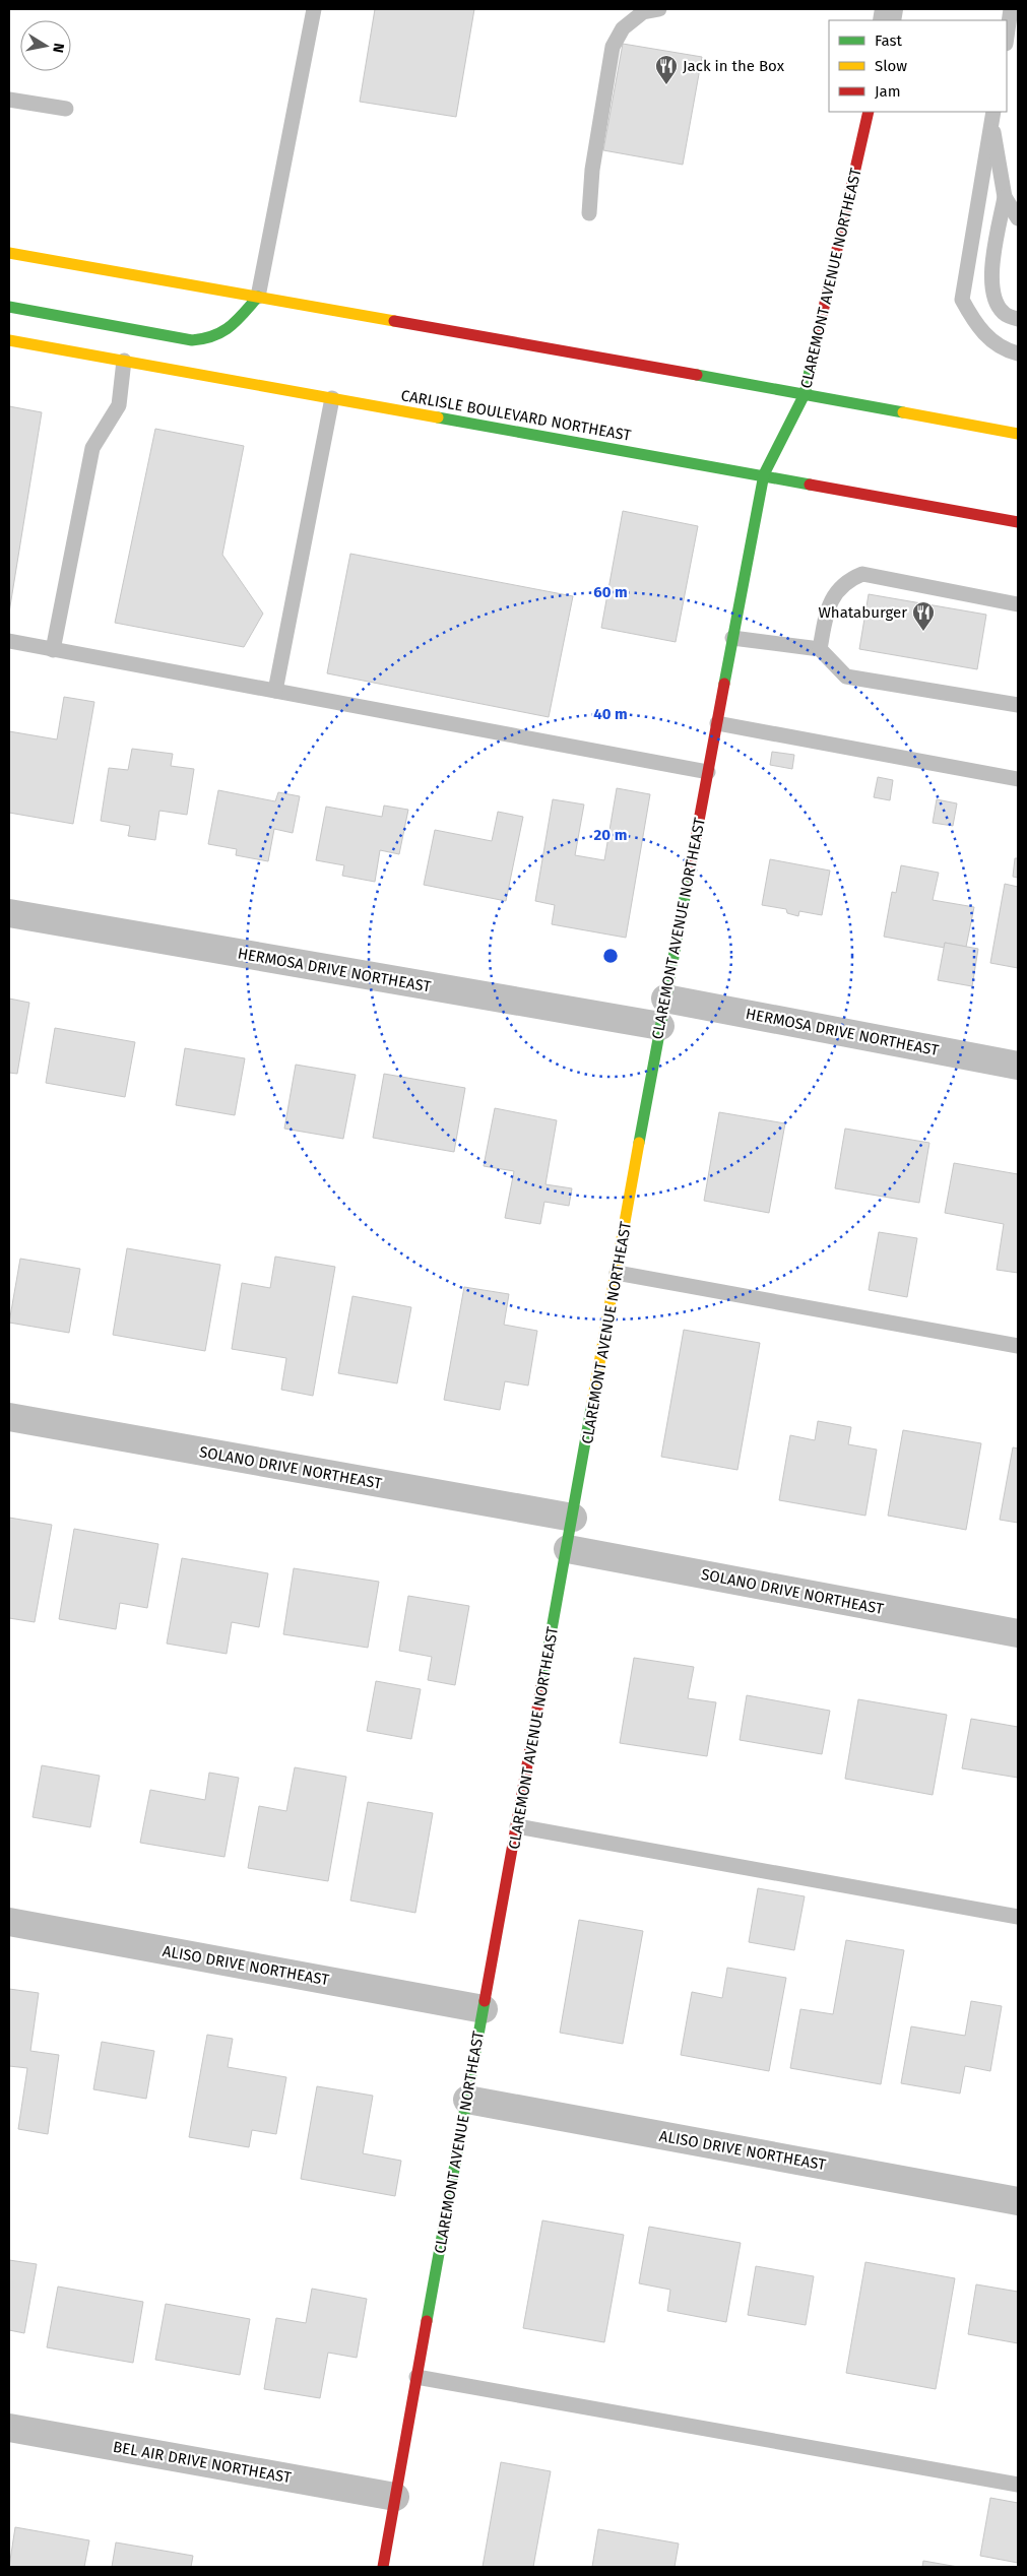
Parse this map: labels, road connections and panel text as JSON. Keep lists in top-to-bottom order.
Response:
{
  "streets": {
    "street": [
      "CLAREMONT AVENUE NORTHEAST",
      "CARLISLE BOULEVARD NORTHEAST",
      "HERMOSA DRIVE NORTHEAST",
      "SOLANO DRIVE NORTHEAST",
      "ALISO DRIVE NORTHEAST",
      "BEL AIR DRIVE NORTHEAST"
    ]
  },
  "crossings": [
    ["CLAREMONT AVENUE NORTHEAST", "CARLISLE BOULEVARD NORTHEAST"],
    ["CLAREMONT AVENUE NORTHEAST", "HERMOSA DRIVE NORTHEAST"],
    ["CLAREMONT AVENUE NORTHEAST", "SOLANO DRIVE NORTHEAST"],
    ["CLAREMONT AVENUE NORTHEAST", "ALISO DRIVE NORTHEAST"],
    ["CLAREMONT AVENUE NORTHEAST", "BEL AIR DRIVE NORTHEAST"]
  ],
  "places": {
    "restaurant": ["Jack in the Box", "Whataburger"]
  },
  "legend": ["Fast", "Slow", "Jam"],
  "north": "right",
  "rings": ["60 m", "40 m", "20 m"]
}
